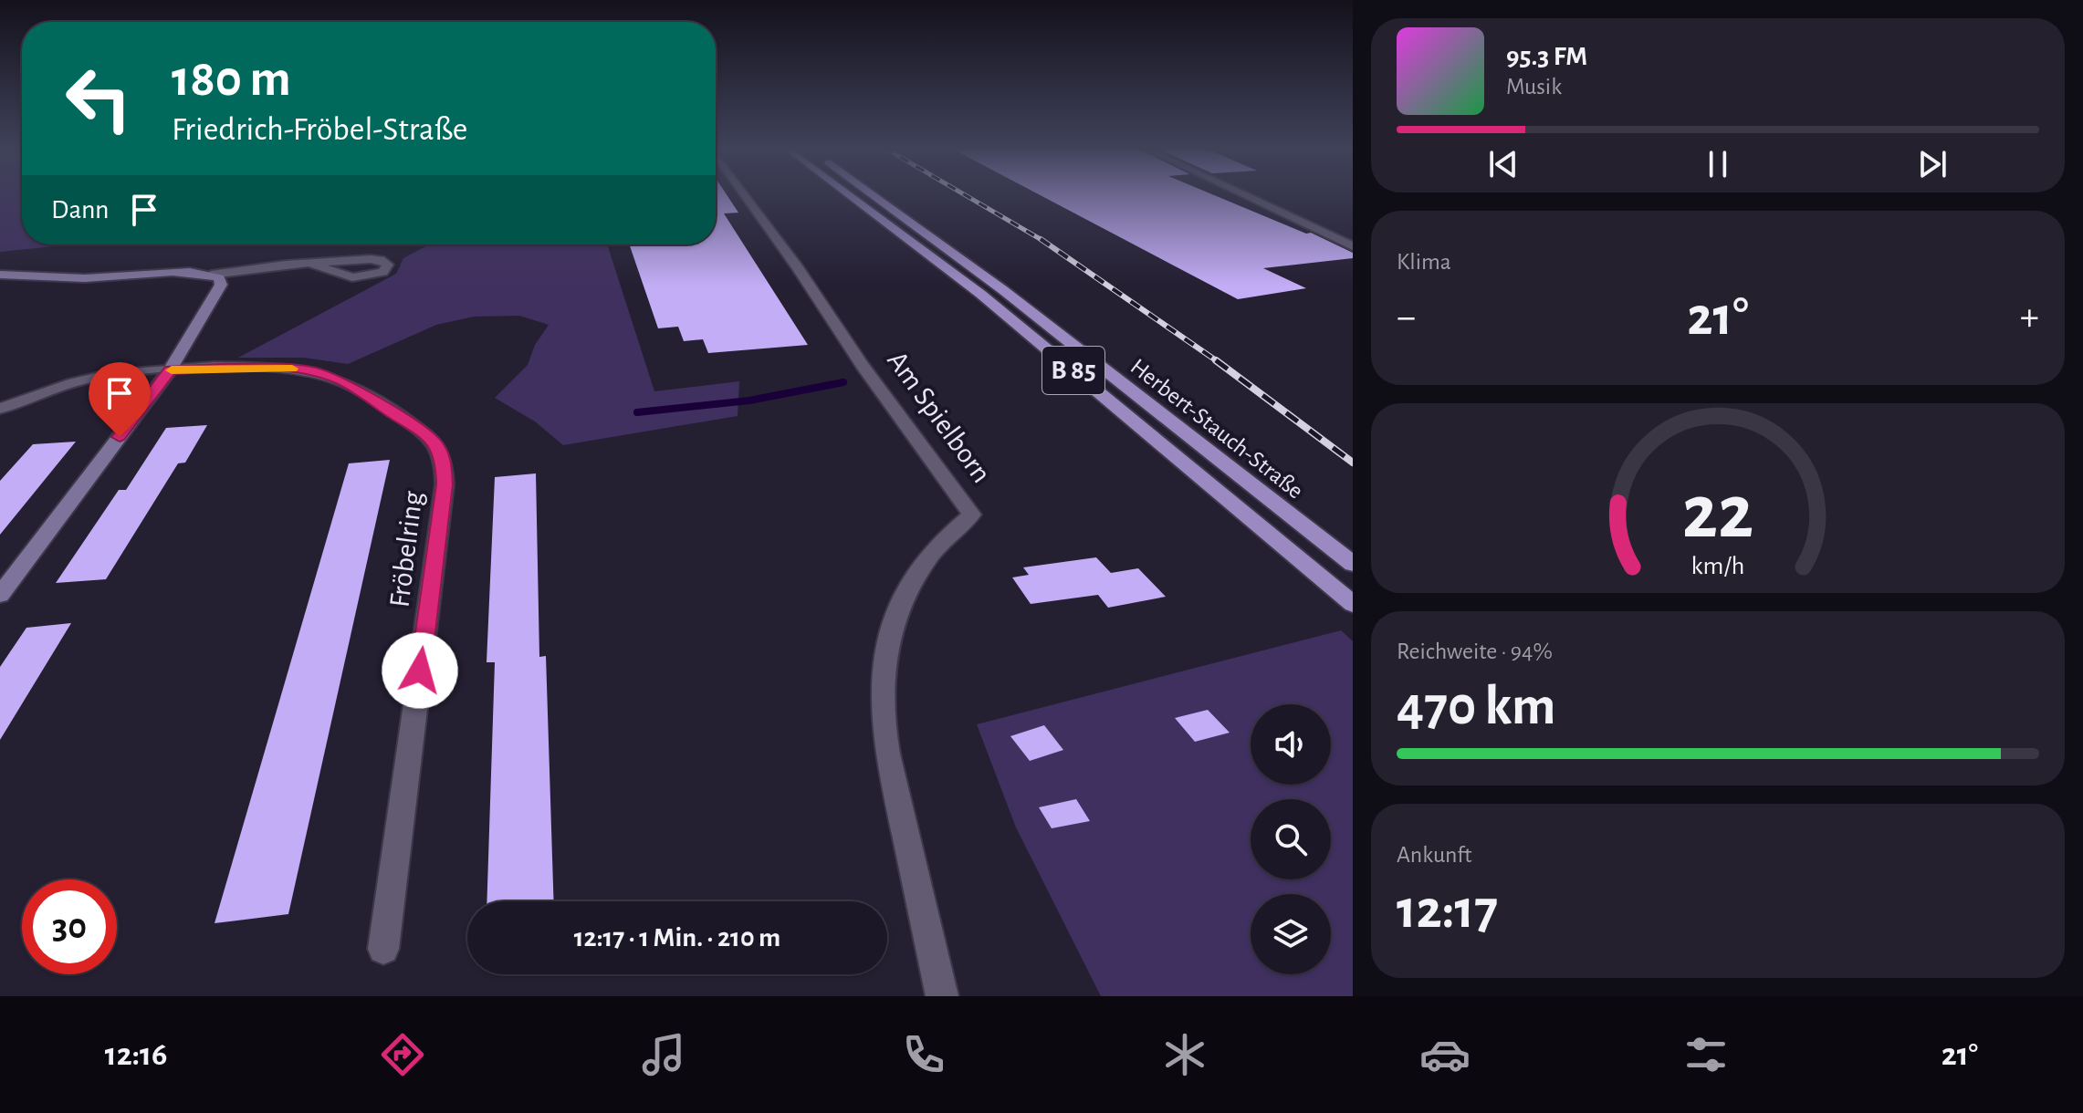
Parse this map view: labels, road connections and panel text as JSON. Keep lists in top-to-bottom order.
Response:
{
  "streets": {
    "main road": ["B 85", "Herbert-Stauch-Straße"],
    "street": ["Am Spielborn", "Fröbelring"]
  },
  "page": {
    "turn": ["180 m", "Friedrich-Fröbel-Straße"],
    "song": ["95.3 FM", "Musik"],
    "then": "Dann",
    "tile": [
      "Klima",
      ["Reichweite · 94%", "470 km"],
      ["Ankunft", "12:17"]
    ],
    "heat": ["−", "21°", "+"],
    "limit": "30",
    "trip": "12:17 · 1 Min. · 210 m",
    "tabs": ["12:16", "21°"],
    "gauge": ["22", "km/h"]
  }
}
